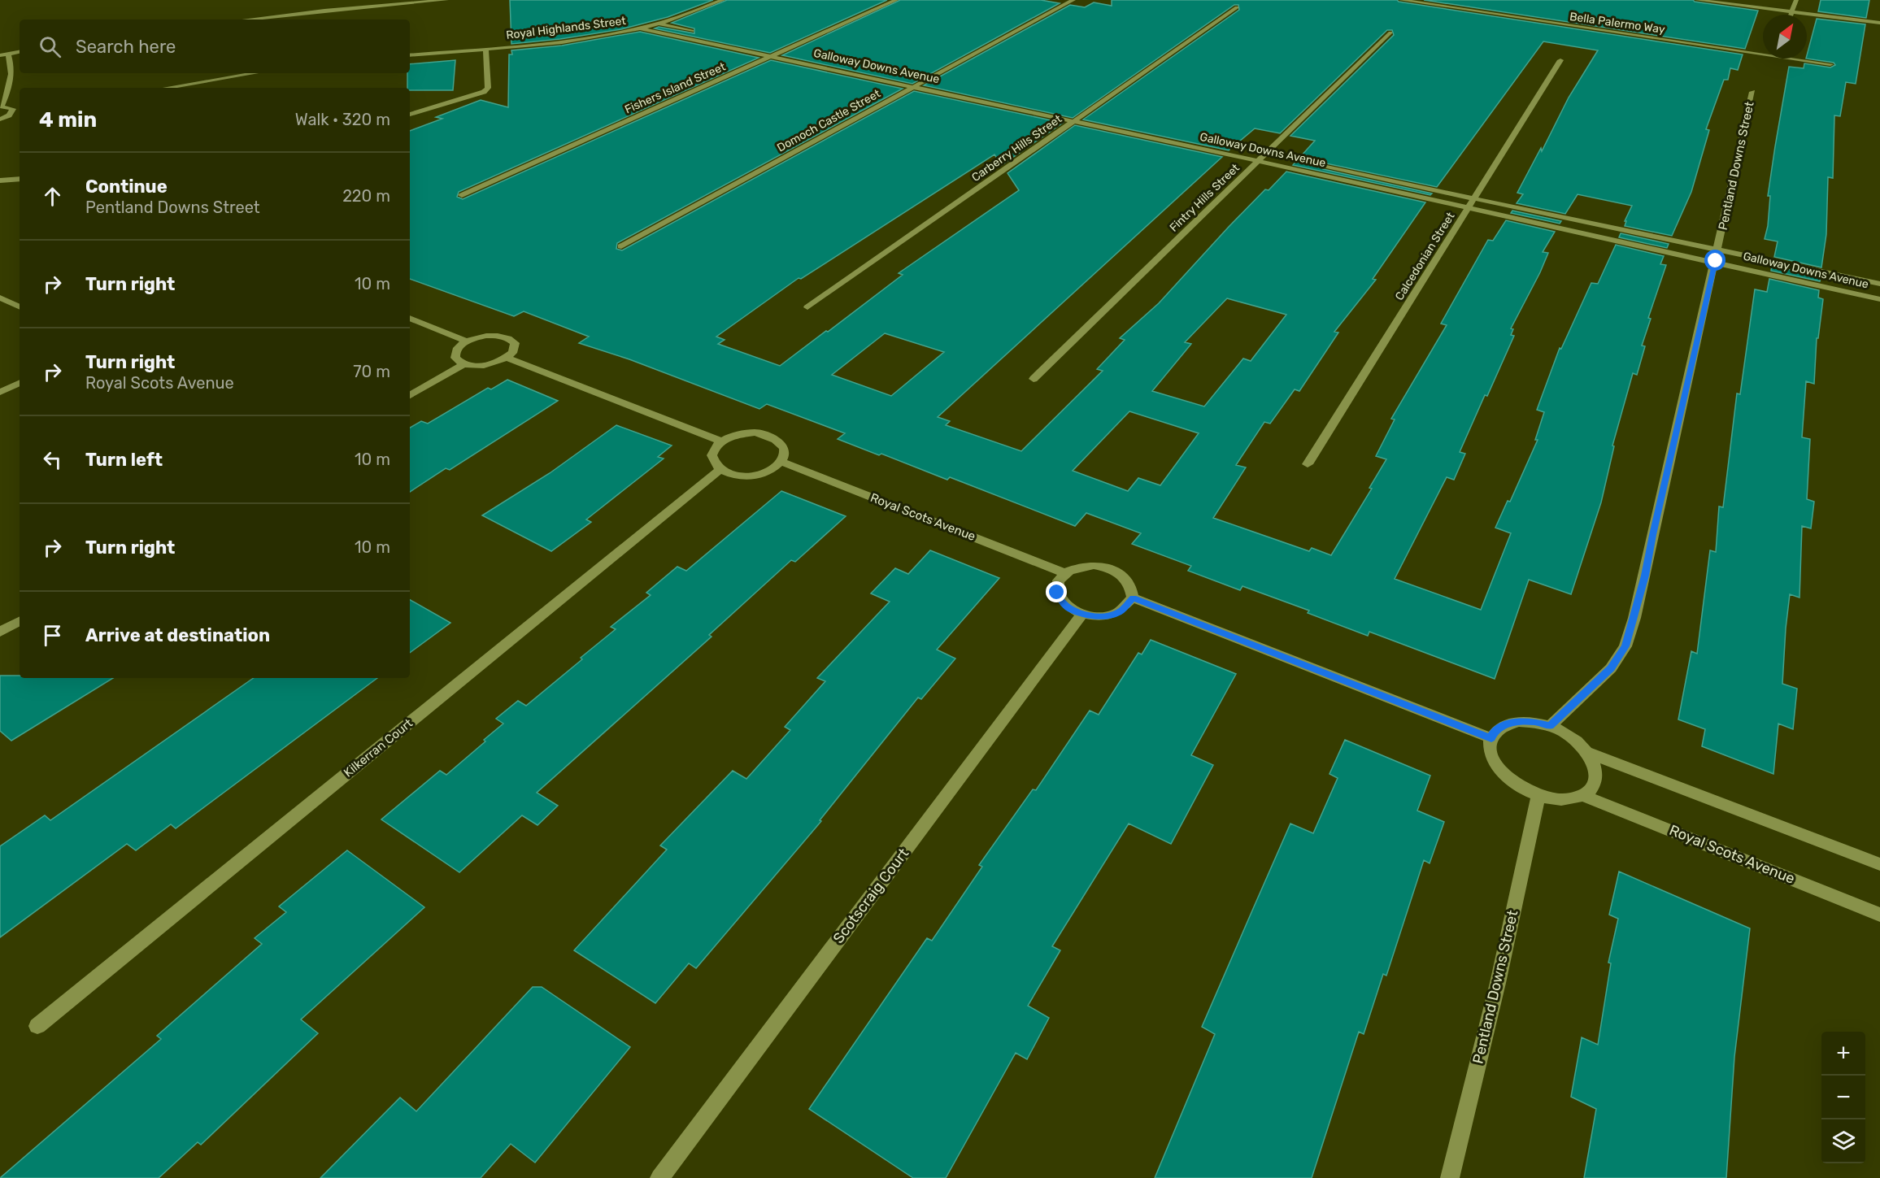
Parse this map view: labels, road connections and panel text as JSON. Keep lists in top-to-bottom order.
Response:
{
  "streets": {
    "street": [
      "Bella Palermo Way",
      "Royal Highlands Street",
      "Galloway Downs Avenue",
      "Fishers Island Street",
      "Domoch Castle Street",
      "Carberry Hills Street",
      "Pentland Downs Street",
      "Fintry Hills Street",
      "Calcedonian Street",
      "Royal Scots Avenue",
      "Kilkerran Court",
      "Scotscraig Court"
    ]
  },
  "crossings": [
    ["Royal Highlands Street", "Galloway Downs Avenue"],
    ["Galloway Downs Avenue", "Fishers Island Street"],
    ["Galloway Downs Avenue", "Domoch Castle Street"],
    ["Galloway Downs Avenue", "Carberry Hills Street"],
    ["Galloway Downs Avenue", "Pentland Downs Street"],
    ["Galloway Downs Avenue", "Fintry Hills Street"],
    ["Galloway Downs Avenue", "Calcedonian Street"],
    ["Pentland Downs Street", "Royal Scots Avenue"],
    ["Royal Scots Avenue", "Kilkerran Court"],
    ["Royal Scots Avenue", "Scotscraig Court"]
  ],
  "north": "top right",
  "page": {
    "search": "Search here",
    "heading": ["4 min", "Walk · 320 m"],
    "list": [
      ["Continue", "Pentland Downs Street", "220 m"],
      ["Turn right", "10 m"],
      ["Turn right", "Royal Scots Avenue", "70 m"],
      ["Turn left", "10 m"],
      ["Turn right", "10 m"],
      "Arrive at destination"
    ],
    "map_buttons": ["+", "−"]
  }
}
